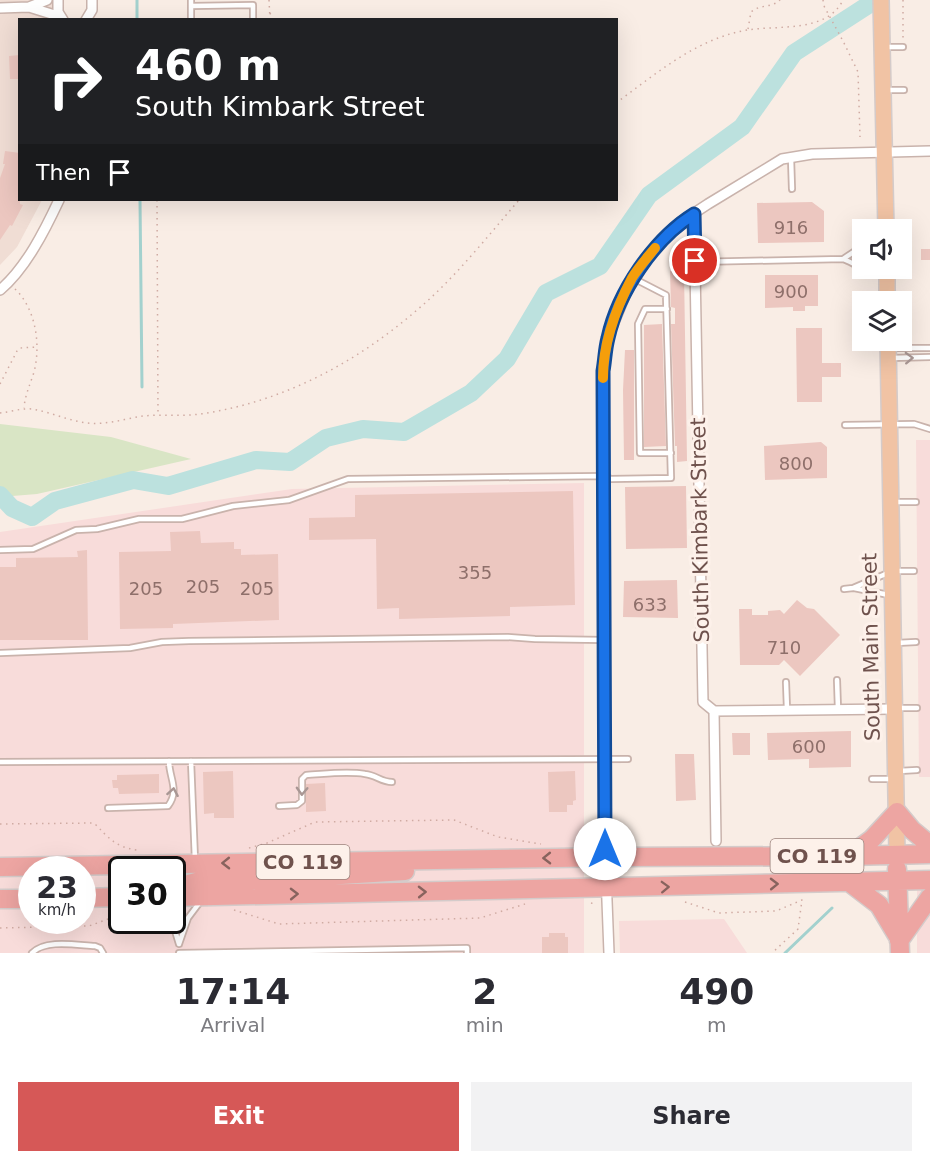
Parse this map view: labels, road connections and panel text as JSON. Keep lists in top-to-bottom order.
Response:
{
  "streets": {
    "highway": ["South Main Street", "CO 119"],
    "street": ["South Kimbark Street"]
  },
  "crossings": [
    ["South Main Street", "CO 119"]
  ],
  "house_numbers": [
    "916",
    "900",
    "800",
    "355",
    "205",
    "205",
    "205",
    "633",
    "710",
    "600"
  ],
  "page": {
    "turn": ["460 m", "South Kimbark Street"],
    "then": "Then",
    "speed": "23 km/h",
    "limit": "30",
    "eta": [
      "17:14",
      "Arrival",
      "2",
      "min",
      "490",
      "m"
    ],
    "buttons": ["Exit", "Share"]
  }
}
